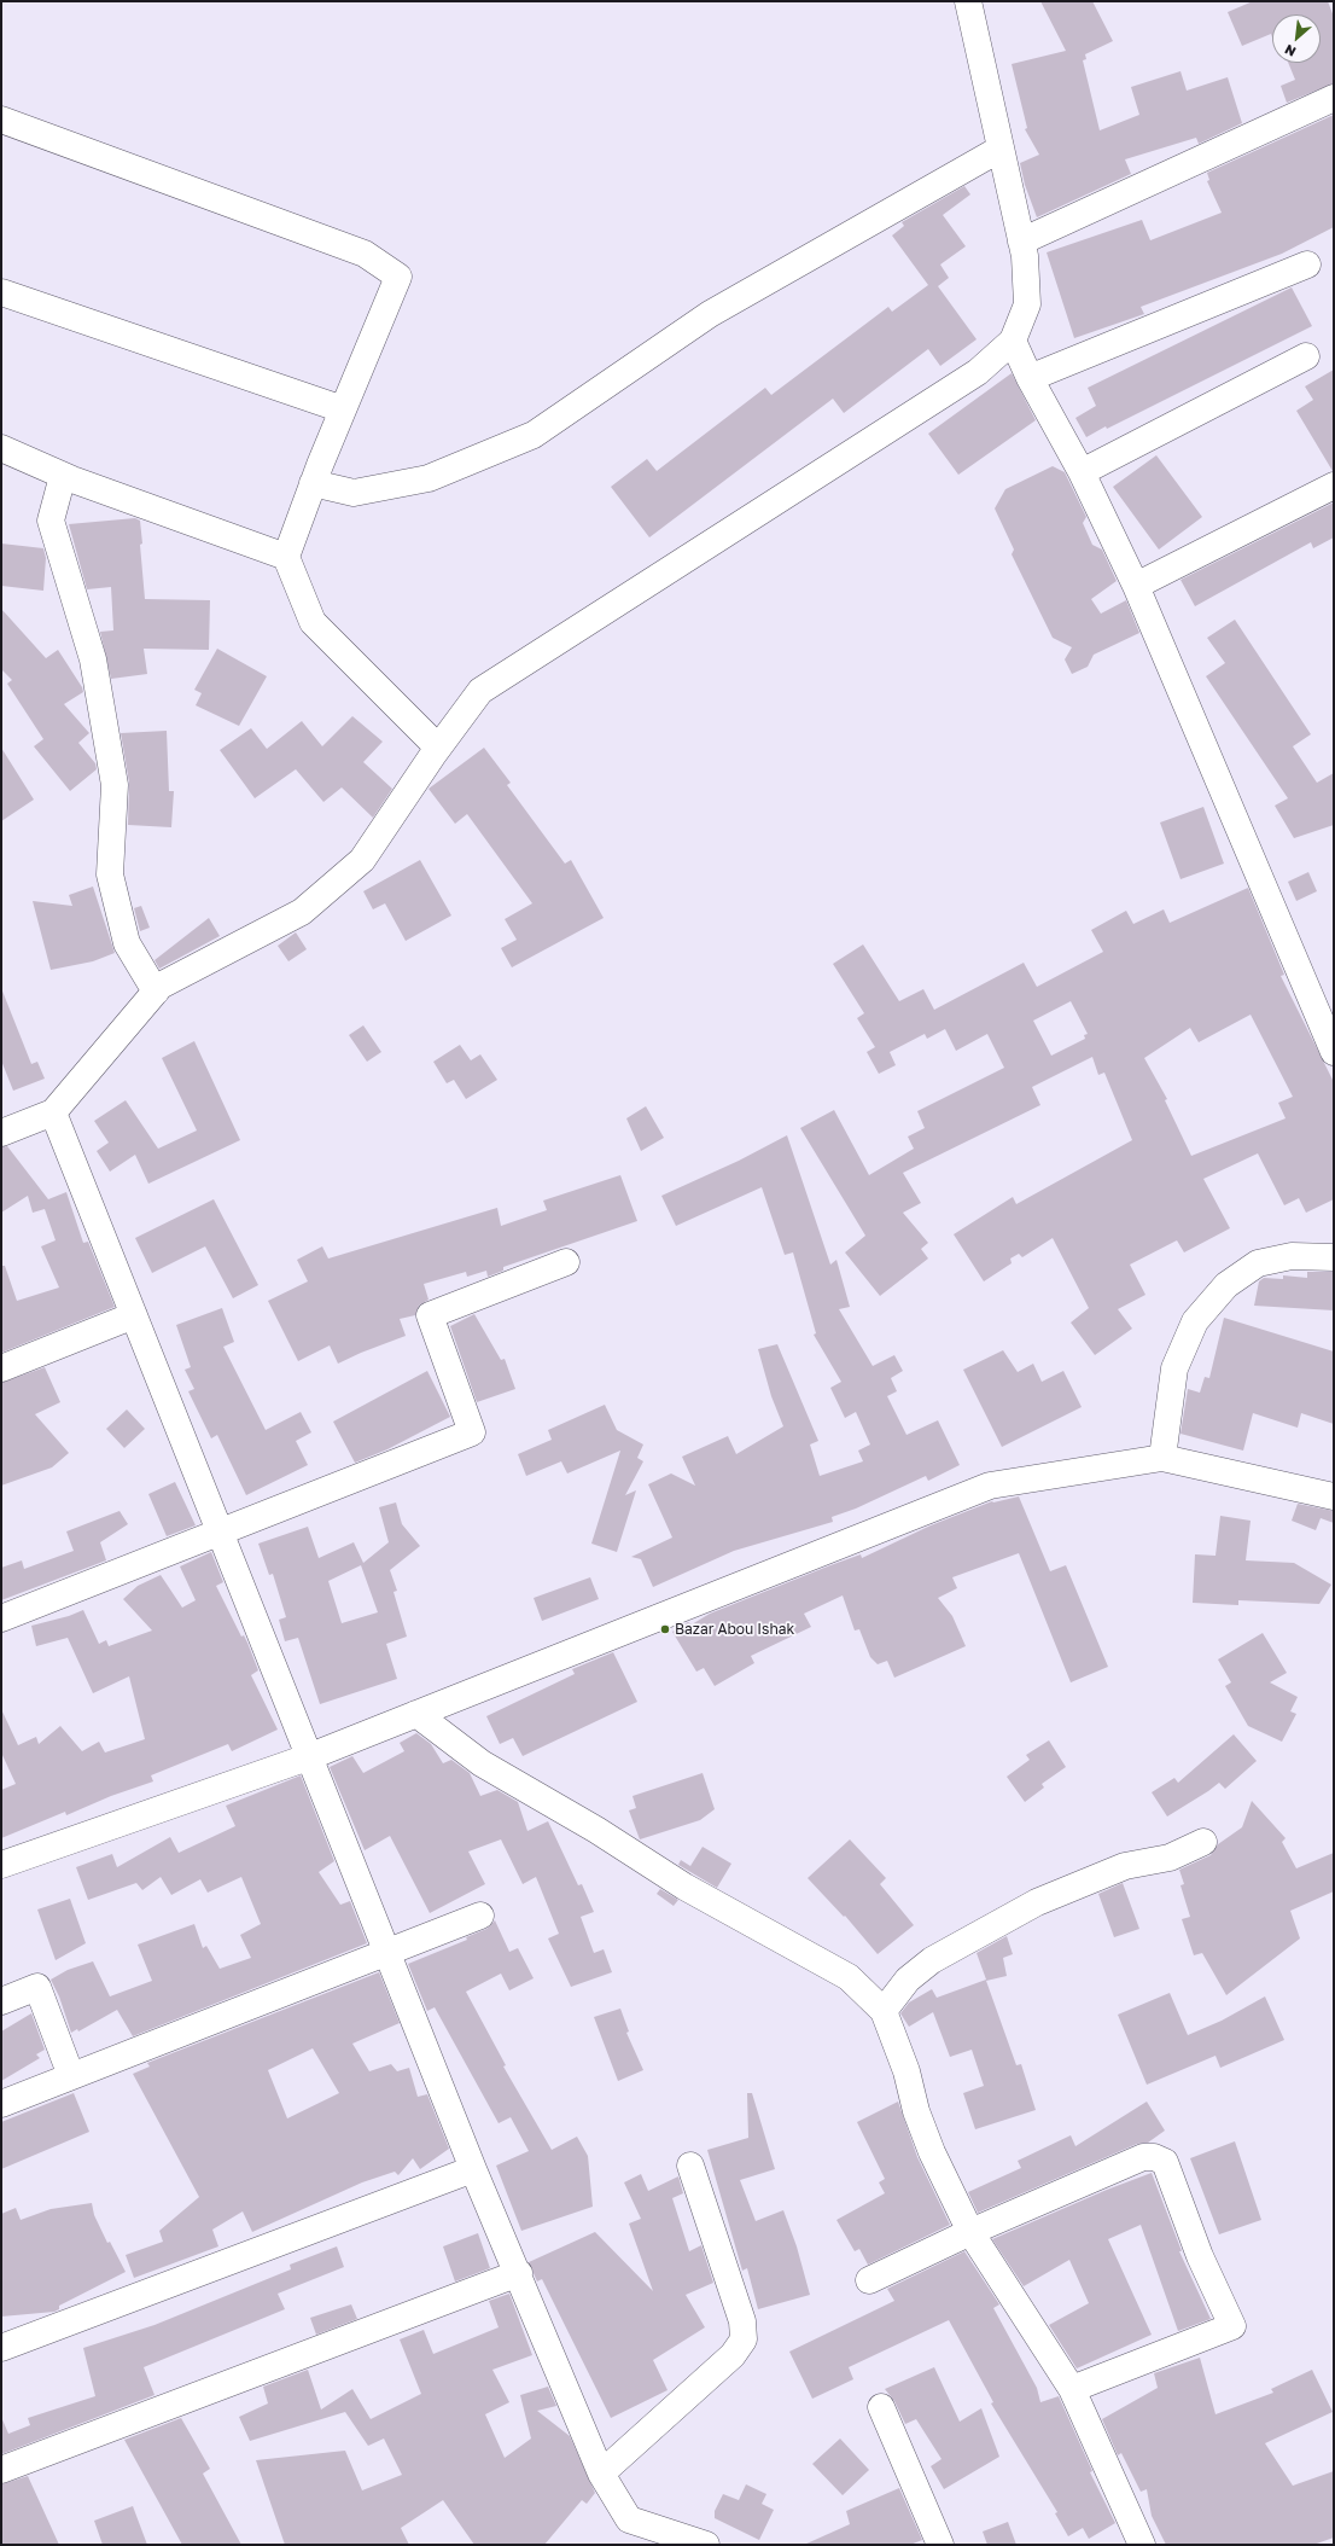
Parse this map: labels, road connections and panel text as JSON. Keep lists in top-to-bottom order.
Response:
{
  "places": ["Bazar Abou Ishak"],
  "north": "bottom left"
}
